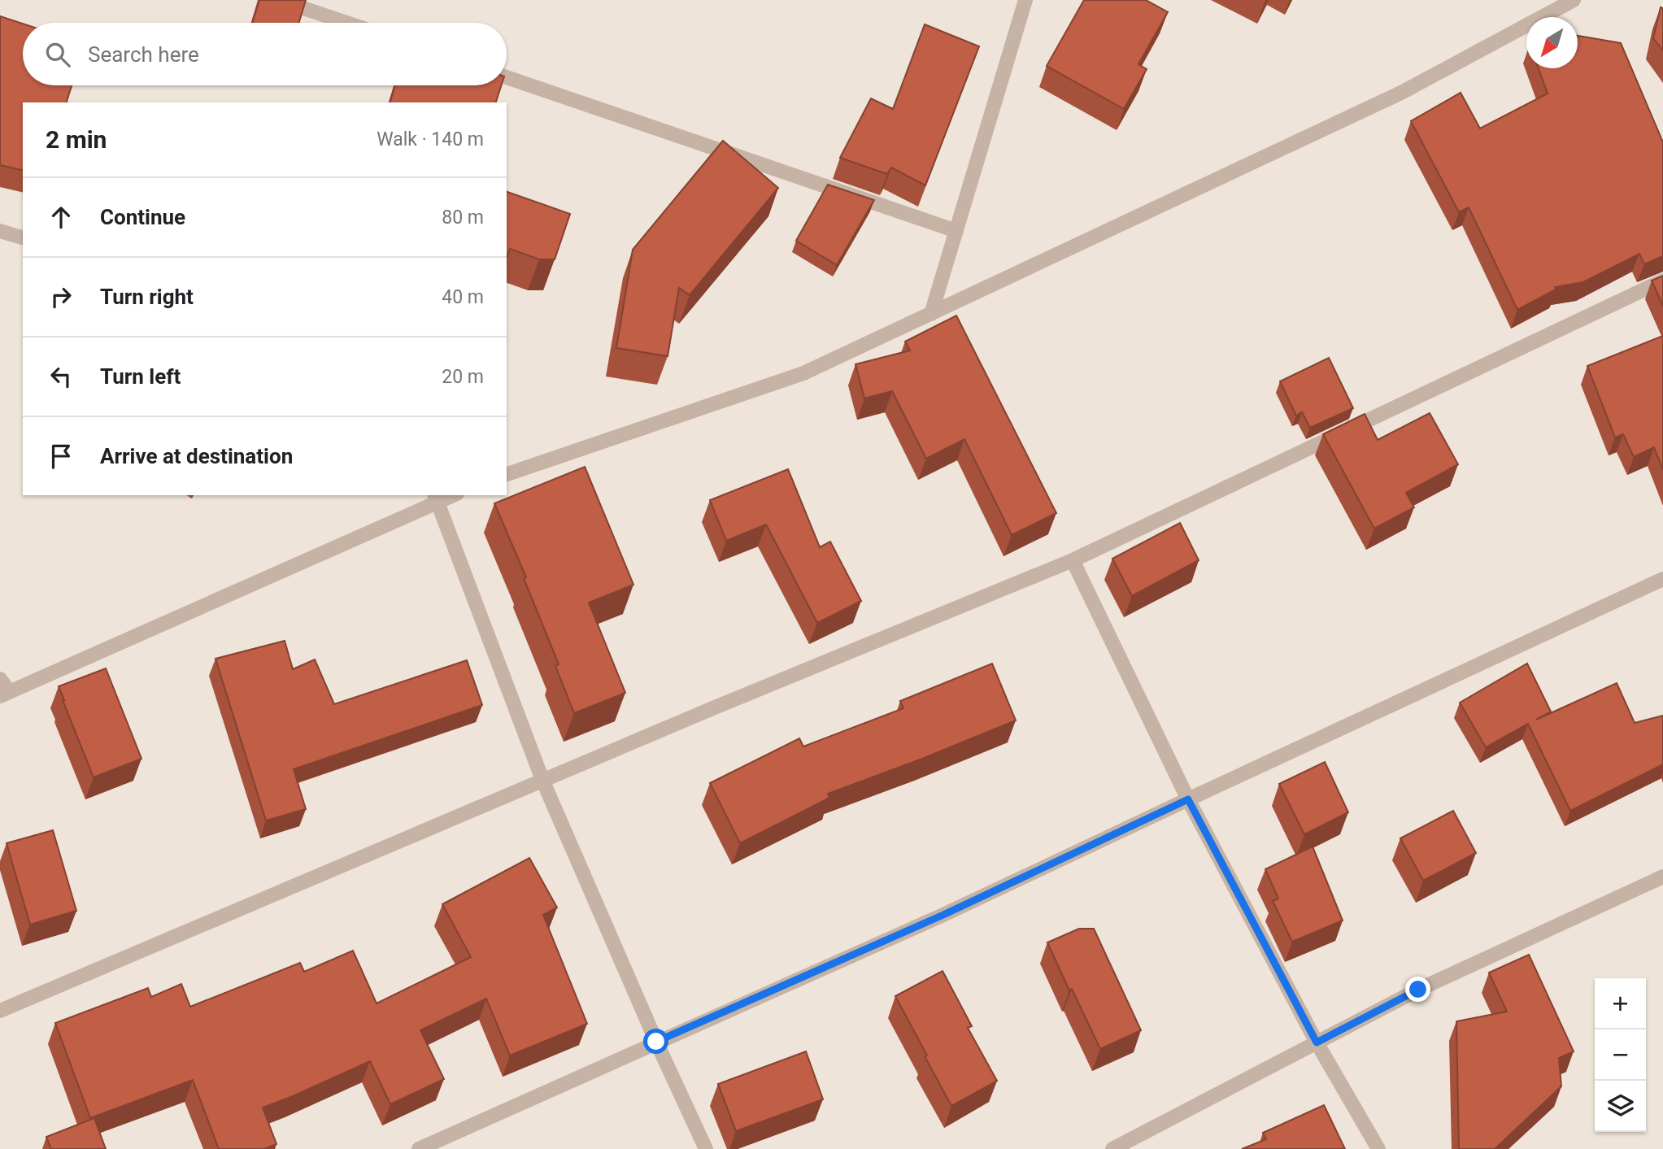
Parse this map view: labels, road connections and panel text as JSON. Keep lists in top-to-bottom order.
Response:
{
  "north": "bottom left",
  "page": {
    "search": "Search here",
    "heading": ["2 min", "Walk · 140 m"],
    "list": [
      ["Continue", "80 m"],
      ["Turn right", "40 m"],
      ["Turn left", "20 m"],
      "Arrive at destination"
    ],
    "map_buttons": ["+", "−"]
  }
}
